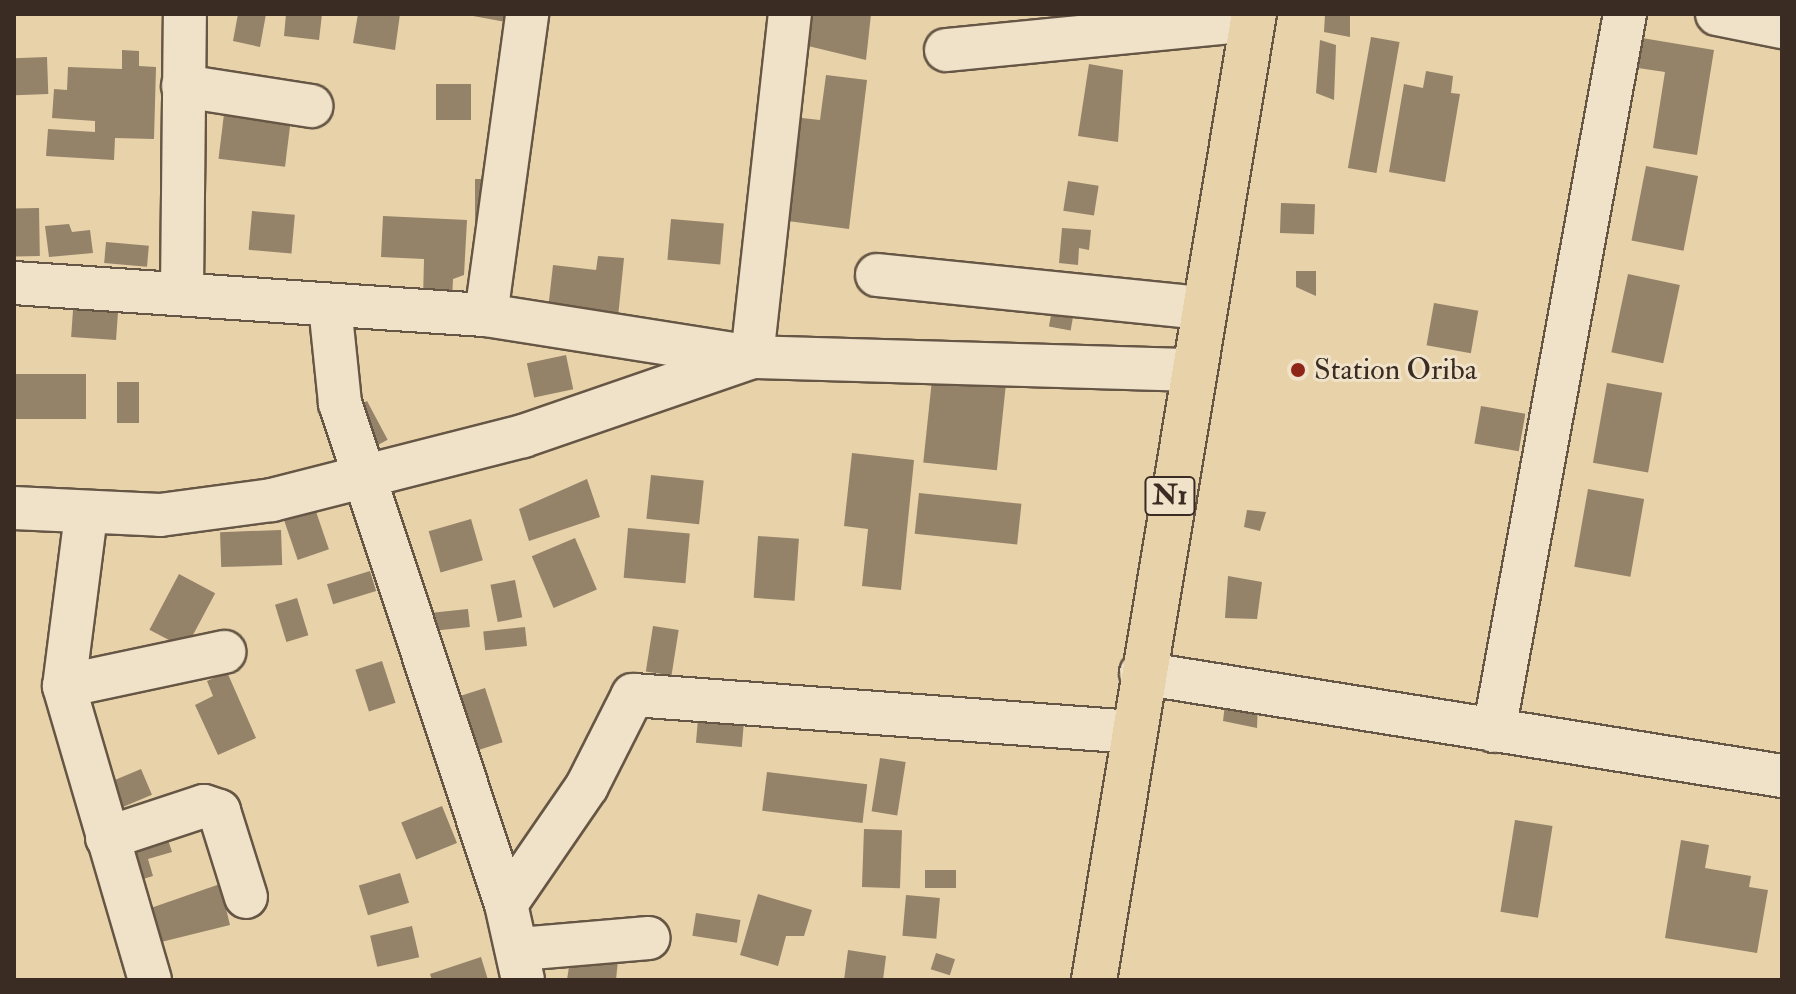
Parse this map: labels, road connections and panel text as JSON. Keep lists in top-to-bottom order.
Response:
{
  "streets": {
    "main road": ["N1"]
  },
  "places": ["Station Oriba"]
}
